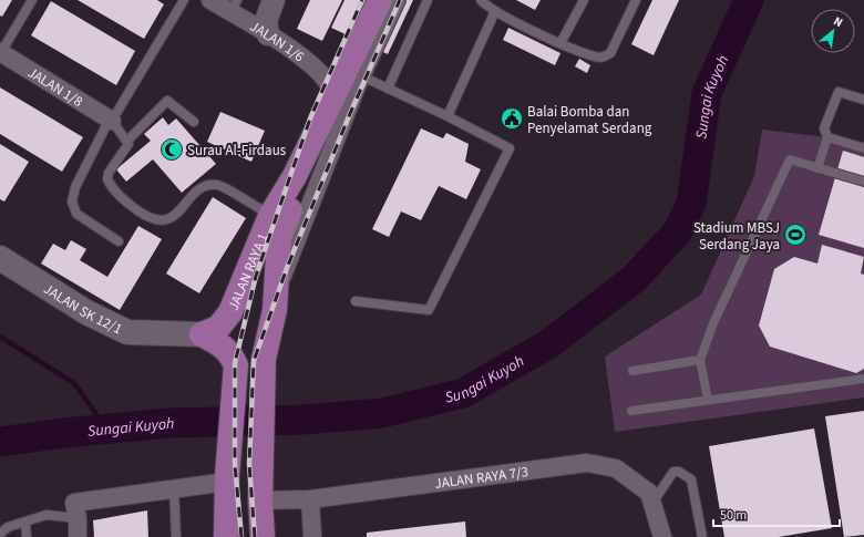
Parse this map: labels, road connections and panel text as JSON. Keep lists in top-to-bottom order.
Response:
{
  "streets": {
    "main road": ["JALAN RAYA 1", "JALAN SK 12/1"],
    "street": ["JALAN 1/6", "JALAN 1/8", "JALAN RAYA 7/3"]
  },
  "crossings": [
    ["JALAN 1/6", "JALAN RAYA 1"],
    ["JALAN RAYA 1", "JALAN SK 12/1"]
  ],
  "water": ["Sungai Kuyoh"],
  "places": {
    "public building": ["Balai Bomba dan Penyelamat Serdang"],
    "mosque": ["Surau Al-Firdaus"],
    "sports": ["Stadium MBSJ Serdang Jaya"]
  },
  "scale_bar": "50 m",
  "north": "top right"
}
